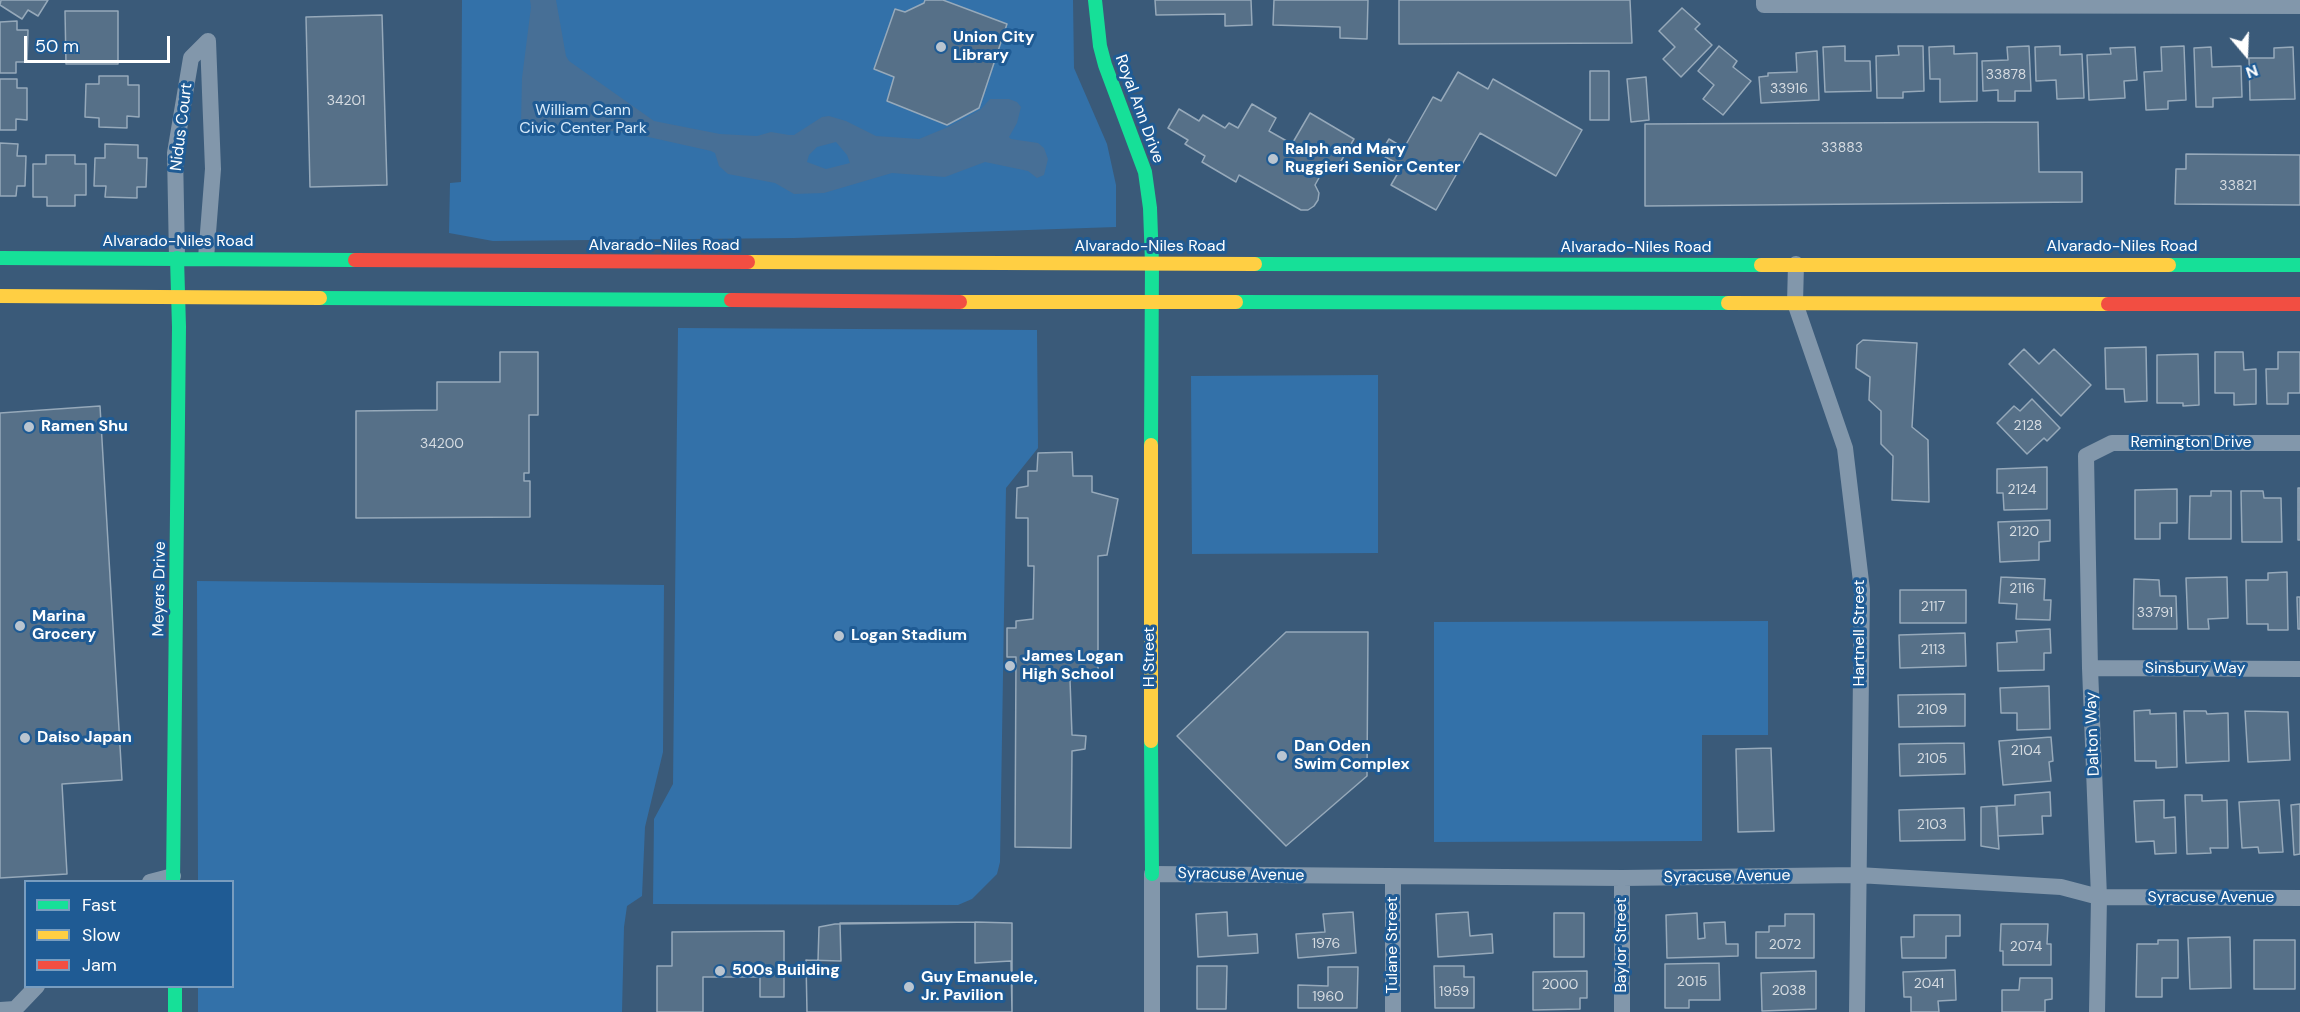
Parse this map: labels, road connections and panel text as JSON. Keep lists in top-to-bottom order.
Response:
{
  "streets": {
    "main road": [
      "Royal Ann Drive",
      "Alvarado-Niles Road",
      "Meyers Drive",
      "H Street"
    ],
    "street": [
      "Nidus Court",
      "Remington Drive",
      "Hartnell Street",
      "Sinsbury Way",
      "Dalton Way",
      "Syracuse Avenue",
      "Tulane Street",
      "Baylor Street"
    ]
  },
  "crossings": [
    ["Royal Ann Drive", "Alvarado-Niles Road"],
    ["Royal Ann Drive", "H Street"],
    ["Nidus Court", "Alvarado-Niles Road"],
    ["Nidus Court", "Meyers Drive"],
    ["Alvarado-Niles Road", "Meyers Drive"],
    ["Alvarado-Niles Road", "Hartnell Street"],
    ["Remington Drive", "Dalton Way"],
    ["Hartnell Street", "Syracuse Avenue"],
    ["H Street", "Syracuse Avenue"],
    ["Sinsbury Way", "Dalton Way"],
    ["Dalton Way", "Syracuse Avenue"],
    ["Syracuse Avenue", "Tulane Street"],
    ["Syracuse Avenue", "Baylor Street"]
  ],
  "parks": ["William Cann Civic Center Park"],
  "places": [
    "Union City Library",
    "Ralph and Mary Ruggieri Senior Center",
    "Ramen Shu",
    "Marina Grocery",
    "Logan Stadium",
    "James Logan High School",
    "Daiso Japan",
    "Dan Oden Swim Complex",
    "500s Building",
    "Guy Emanuele, Jr. Pavilion"
  ],
  "house_numbers": [
    "33878",
    "33916",
    "34201",
    "33883",
    "33821",
    "2128",
    "34200",
    "2124",
    "2120",
    "2116",
    "2117",
    "33791",
    "2113",
    "2109",
    "2104",
    "2105",
    "2103",
    "1976",
    "2072",
    "2074",
    "2015",
    "2041",
    "2000",
    "2038",
    "1959",
    "1960"
  ],
  "legend": ["Fast", "Slow", "Jam"],
  "scale_bar": "50 m",
  "north": "bottom"
}
